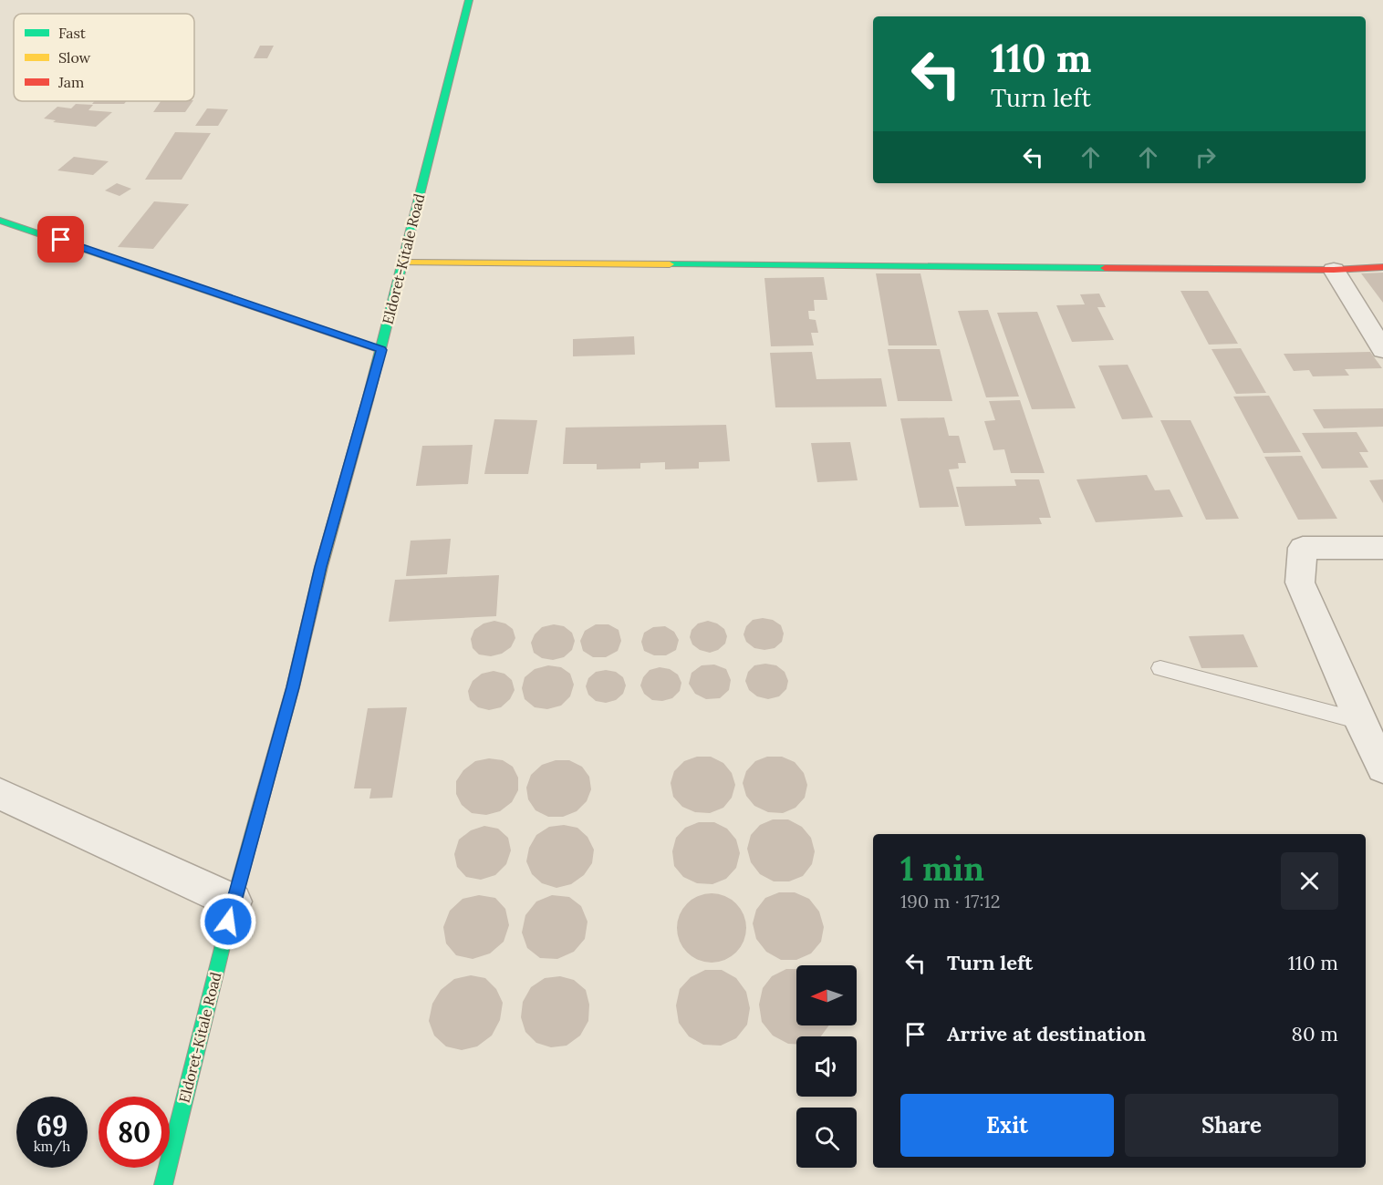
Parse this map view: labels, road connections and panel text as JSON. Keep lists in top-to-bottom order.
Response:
{
  "streets": {
    "main road": ["Eldoret-Kitale Road"]
  },
  "legend": ["Fast", "Slow", "Jam"],
  "north": "left",
  "page": {
    "turn": ["110 m", "Turn left"],
    "heading": ["1 min", "190 m · 17:12"],
    "list": [
      {
        "name": "Turn left",
        "value": "110 m"
      },
      {
        "name": "Arrive at destination",
        "value": "80 m"
      }
    ],
    "buttons": ["Exit", "Share"],
    "speed": "69 km/h",
    "limit": "80"
  }
}
